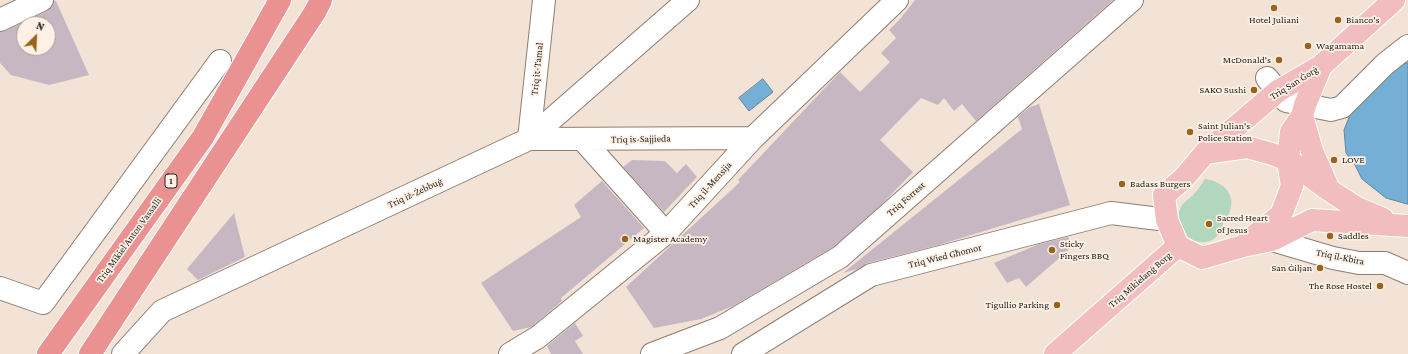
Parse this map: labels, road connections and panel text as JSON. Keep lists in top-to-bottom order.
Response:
{
  "streets": {
    "highway": ["1", "Triq Mikiel Anton Vassalli"],
    "main road": ["Triq San Ġorġ", "Triq Mikielanġ Borg"],
    "street": [
      "Triq it-Tamal",
      "Triq is-Sajjieda",
      "Triq il-Mensija",
      "Triq iż-Żebbuġ",
      "Triq Forrest",
      "Triq Wied Għomor",
      "Triq il-Kbira"
    ]
  },
  "crossings": [
    ["Triq it-Tamal", "Triq is-Sajjieda"],
    ["Triq it-Tamal", "Triq iż-Żebbuġ"],
    ["Triq San Ġorġ", "Triq Wied Għomor"],
    ["Triq San Ġorġ", "Triq Mikielanġ Borg"],
    ["Triq is-Sajjieda", "Triq il-Mensija"],
    ["Triq is-Sajjieda", "Triq iż-Żebbuġ"],
    ["Triq Wied Għomor", "Triq Mikielanġ Borg"],
    ["Triq il-Kbira", "Triq Mikielanġ Borg"]
  ],
  "places": [
    "Hotel Juliani",
    "Bianco's",
    "Wagamama",
    "McDonald's",
    "SAKO Sushi",
    "Saint Julian's Police Station",
    "LOVE",
    "Badass Burgers",
    "Sacred Heart of Jesus",
    "Saddles",
    "Magister Academy",
    "Sticky Fingers BBQ",
    "San Ġiljan",
    "The Rose Hostel",
    "Tigullio Parking"
  ],
  "north": "top right"
}
